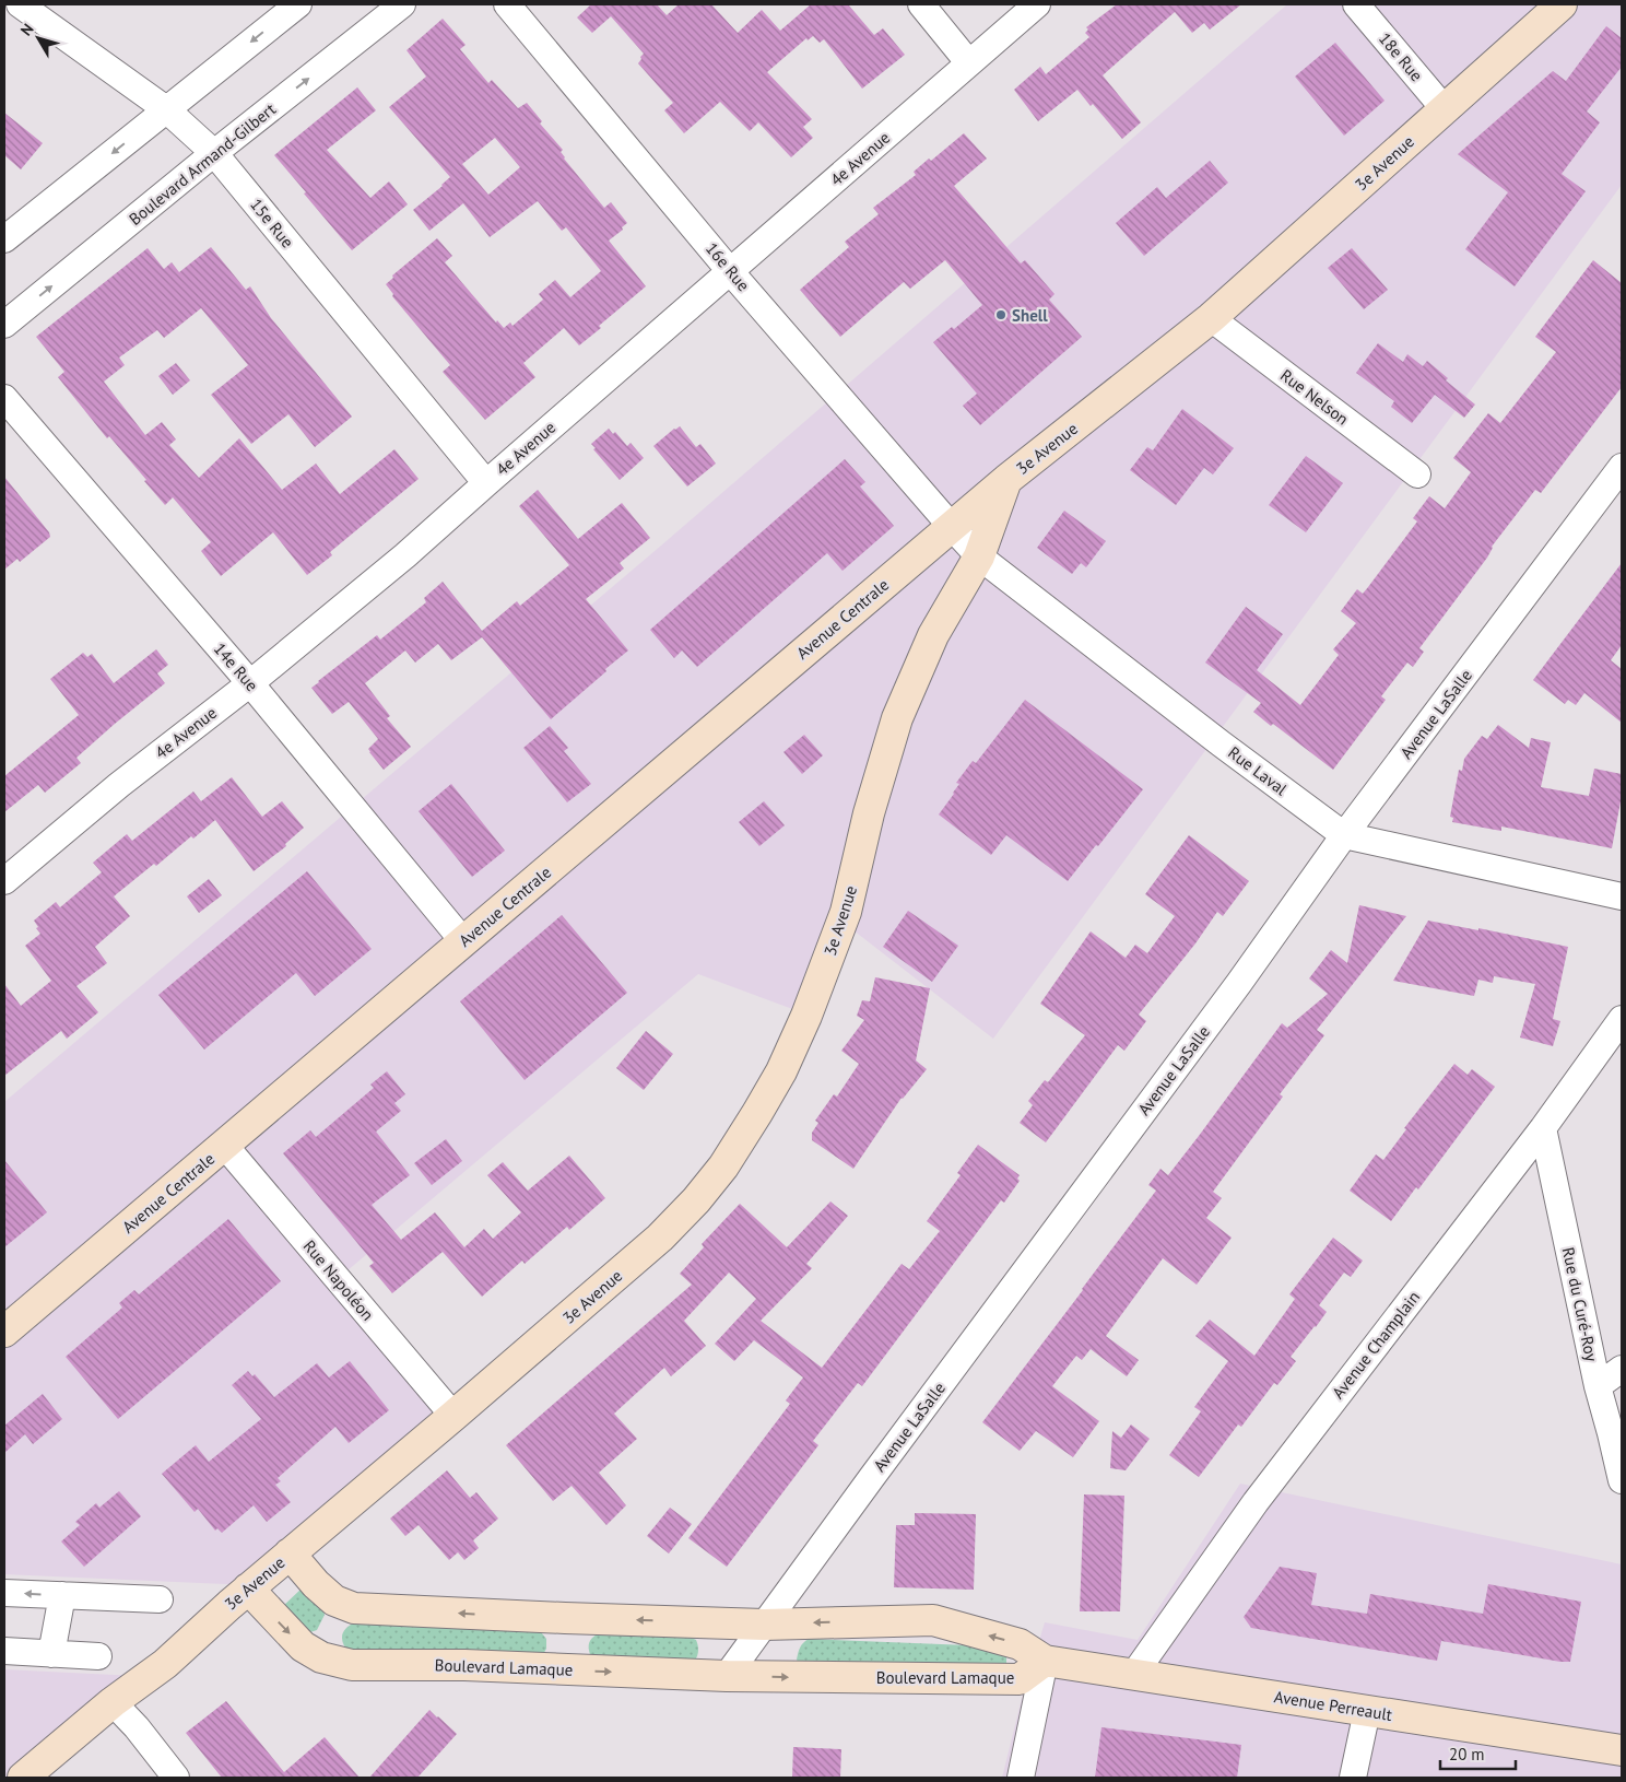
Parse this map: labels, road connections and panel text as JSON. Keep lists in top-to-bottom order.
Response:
{
  "streets": {
    "street": [
      "18e Rue",
      "4e Avenue",
      "3e Avenue",
      "Boulevard Armand-Gilbert",
      "15e Rue",
      "16e Rue",
      "Rue Nelson",
      "Avenue Centrale",
      "14e Rue",
      "Avenue LaSalle",
      "Rue Laval",
      "Rue Napoléon",
      "Rue du Curé-Roy",
      "Avenue Champlain",
      "Boulevard Lamaque",
      "Avenue Perreault"
    ]
  },
  "crossings": [
    ["18e Rue", "3e Avenue"],
    ["4e Avenue", "15e Rue"],
    ["4e Avenue", "16e Rue"],
    ["4e Avenue", "14e Rue"],
    ["3e Avenue", "Rue Nelson"],
    ["3e Avenue", "Avenue Centrale"],
    ["3e Avenue", "Rue Laval"],
    ["3e Avenue", "Rue Napoléon"],
    ["3e Avenue", "Boulevard Lamaque"],
    ["Boulevard Armand-Gilbert", "15e Rue"],
    ["16e Rue", "Avenue Centrale"],
    ["16e Rue", "Rue Laval"],
    ["Avenue Centrale", "14e Rue"],
    ["Avenue Centrale", "Rue Laval"],
    ["Avenue Centrale", "Rue Napoléon"],
    ["Avenue LaSalle", "Rue Laval"],
    ["Avenue LaSalle", "Boulevard Lamaque"],
    ["Rue du Curé-Roy", "Avenue Champlain"],
    ["Avenue Champlain", "Avenue Perreault"],
    ["Boulevard Lamaque", "Avenue Perreault"]
  ],
  "places": ["Shell"],
  "scale_bar": "20 m",
  "north": "top left"
}
